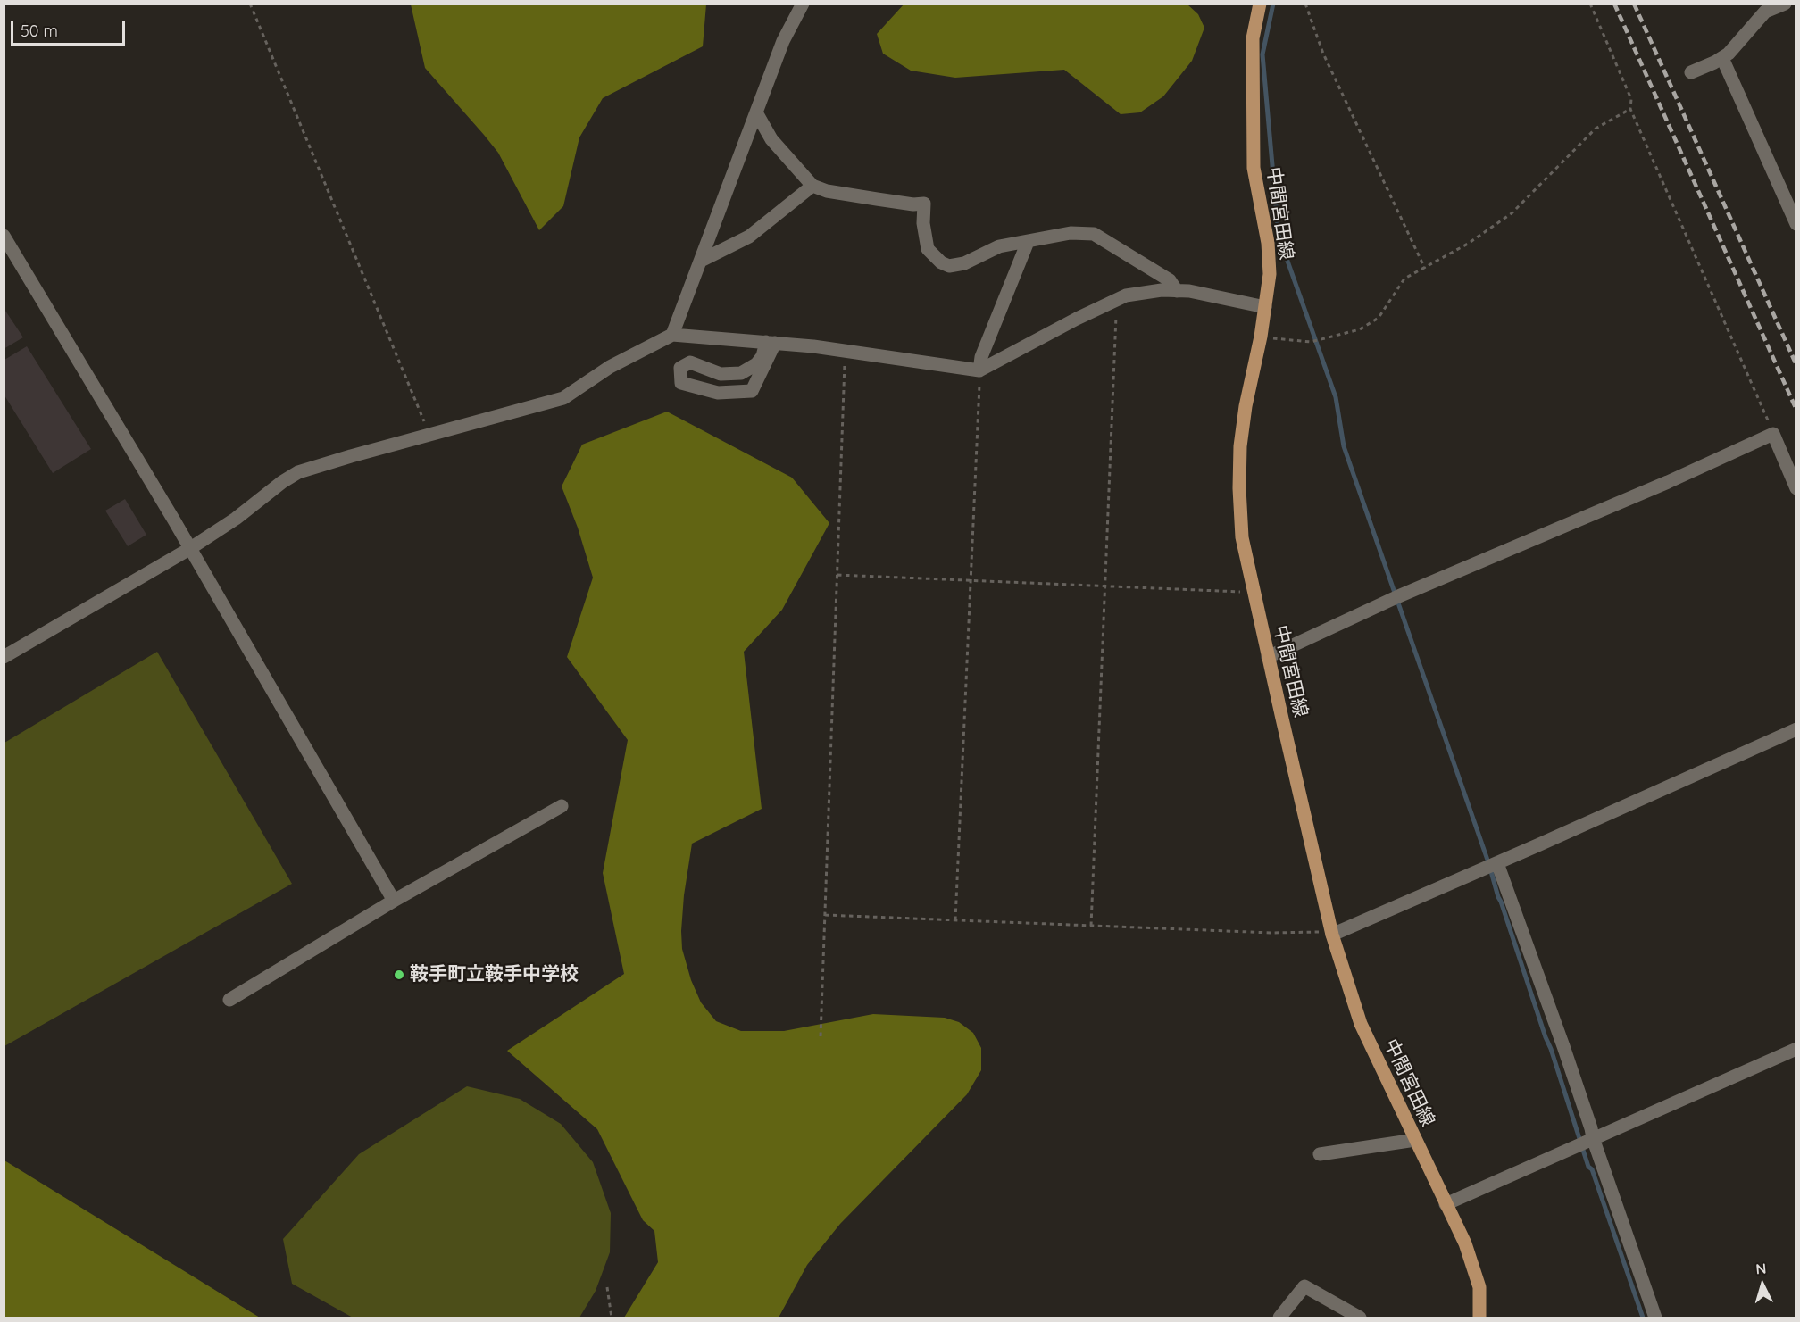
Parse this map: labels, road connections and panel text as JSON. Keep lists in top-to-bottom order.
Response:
{
  "streets": {
    "main road": ["中間宮田線"]
  },
  "places": ["鞍手町立鞍手中学校"],
  "scale_bar": "50 m",
  "north": "top"
}
